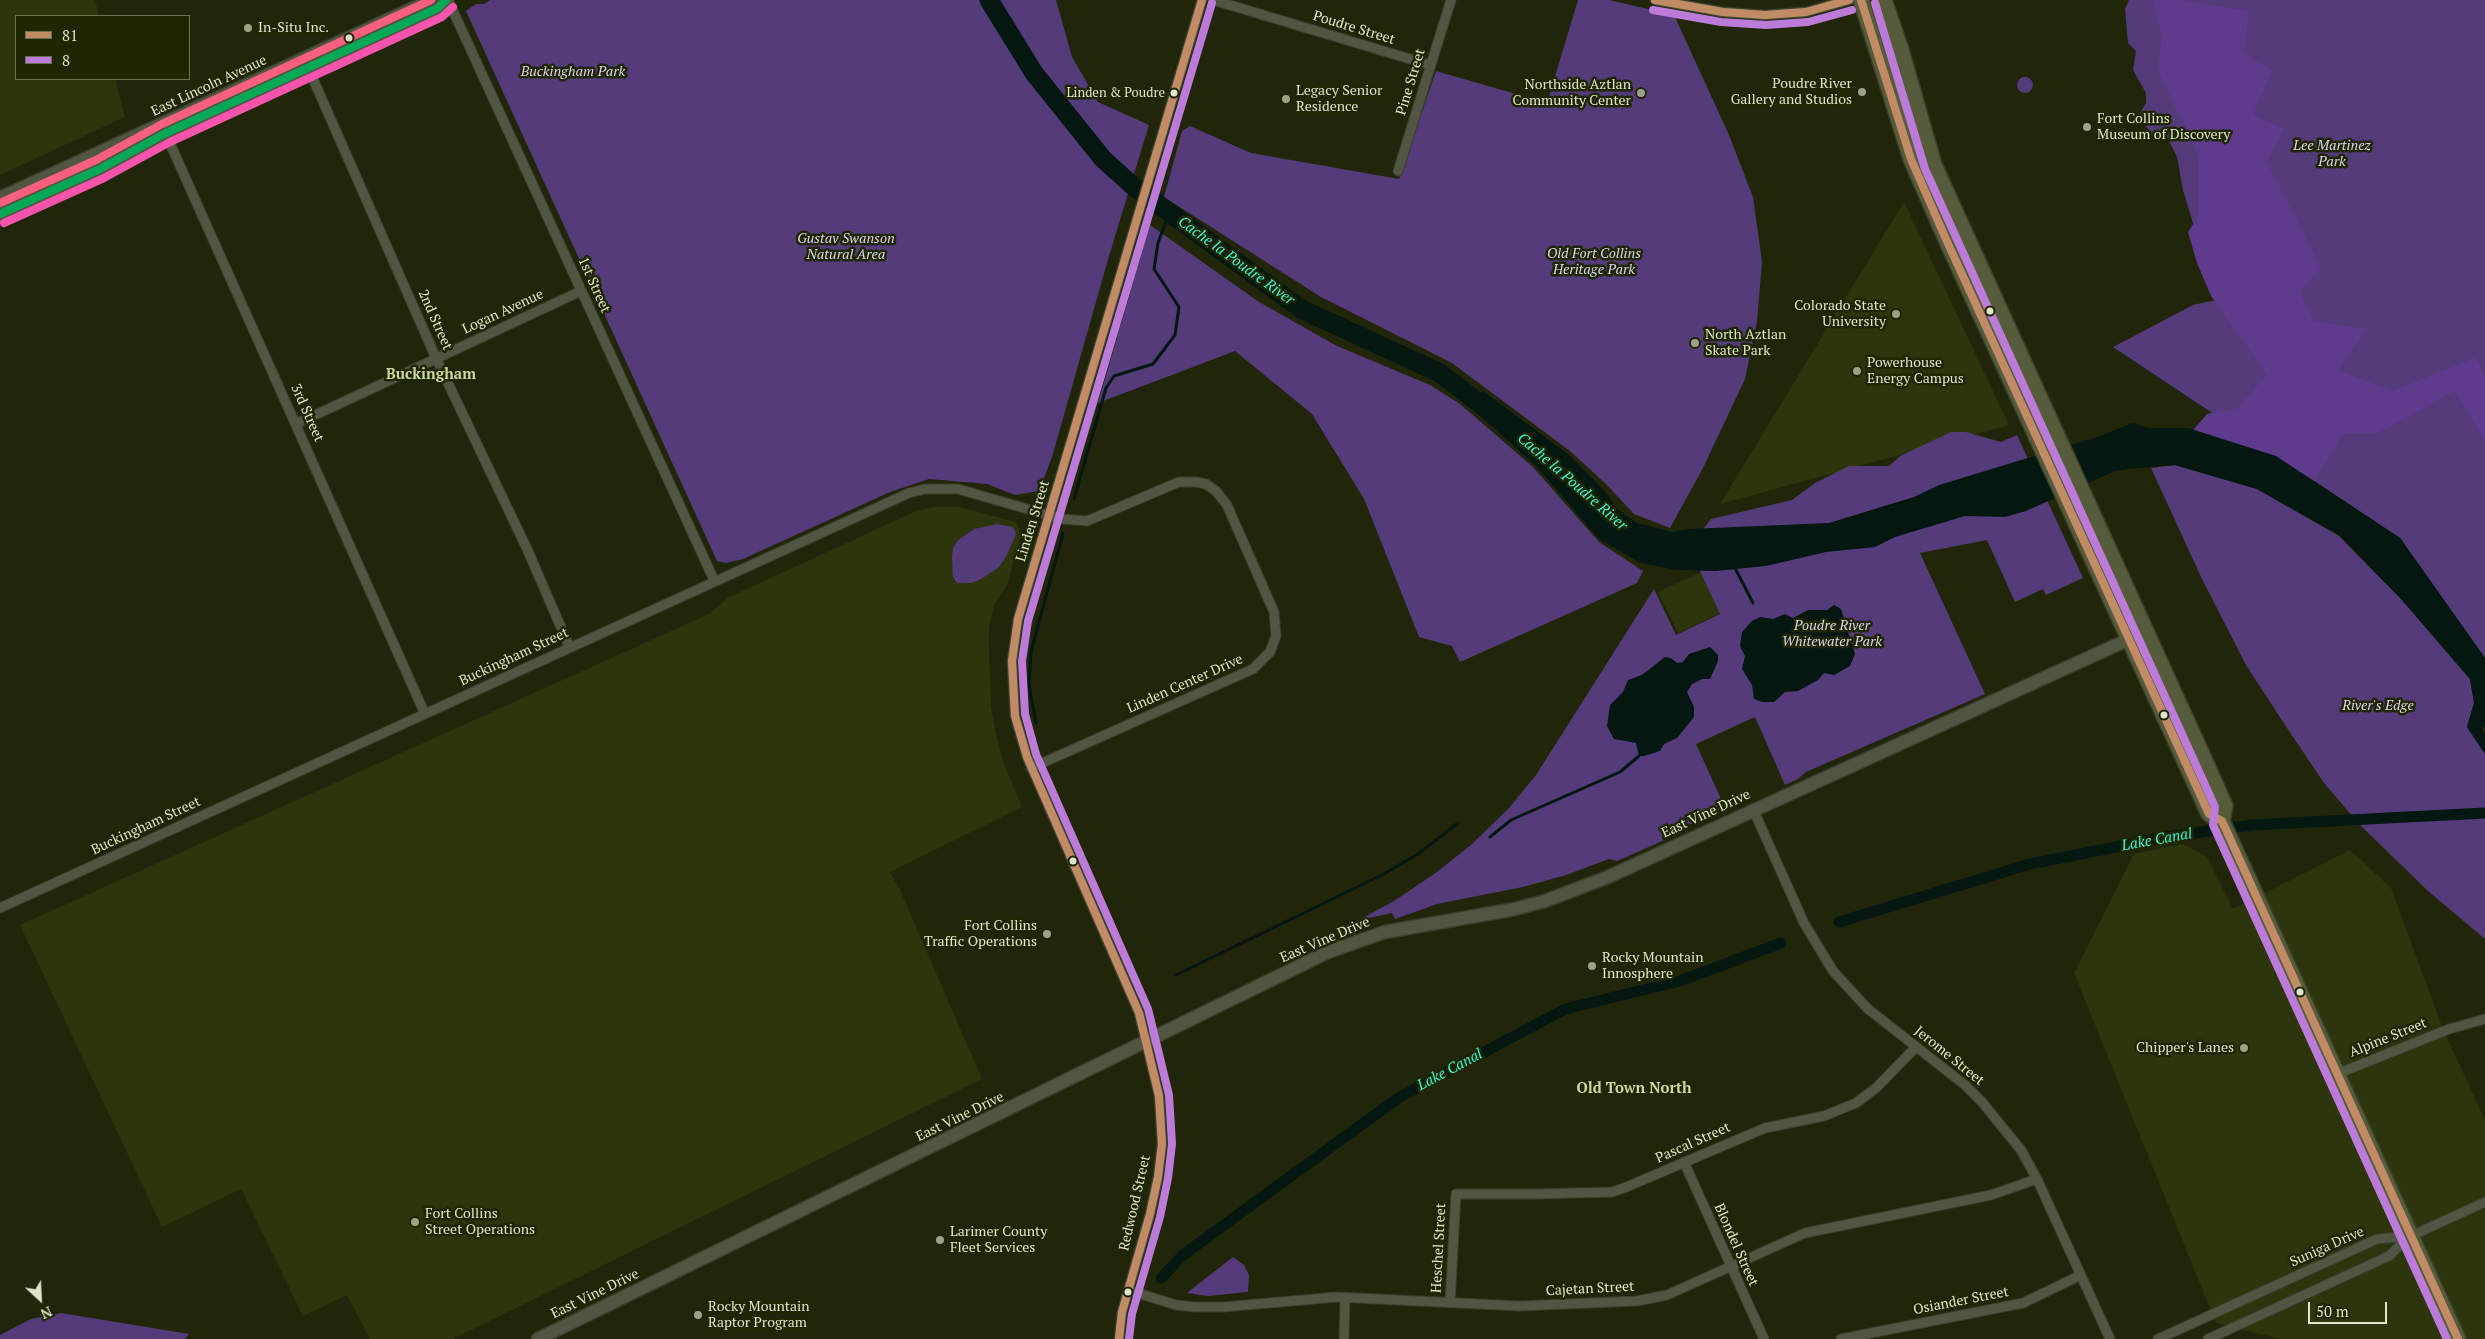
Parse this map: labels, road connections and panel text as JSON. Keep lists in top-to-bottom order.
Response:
{
  "streets": {
    "main road": ["East Lincoln Avenue", "East Vine Drive"],
    "street": [
      "Poudre Street",
      "Pine Street",
      "1st Street",
      "Logan Avenue",
      "2nd Street",
      "3rd Street",
      "Linden Street",
      "Buckingham Street",
      "Linden Center Drive",
      "Alpine Street",
      "Jerome Street",
      "Pascal Street",
      "Redwood Street",
      "Blondel Street",
      "Suniga Drive",
      "Heschel Street",
      "Cajetan Street",
      "Osiander Street"
    ]
  },
  "crossings": [
    ["Poudre Street", "Pine Street"],
    ["East Lincoln Avenue", "1st Street"],
    ["East Lincoln Avenue", "2nd Street"],
    ["East Lincoln Avenue", "3rd Street"],
    ["1st Street", "Logan Avenue"],
    ["1st Street", "Buckingham Street"],
    ["Logan Avenue", "2nd Street"],
    ["Logan Avenue", "3rd Street"],
    ["2nd Street", "Buckingham Street"],
    ["3rd Street", "Buckingham Street"],
    ["Linden Street", "Buckingham Street"],
    ["Linden Street", "Linden Center Drive"],
    ["Linden Street", "East Vine Drive"],
    ["Linden Street", "Redwood Street"],
    ["Buckingham Street", "Linden Center Drive"],
    ["East Vine Drive", "Jerome Street"],
    ["East Vine Drive", "Redwood Street"],
    ["Jerome Street", "Pascal Street"],
    ["Jerome Street", "Cajetan Street"],
    ["Jerome Street", "Osiander Street"],
    ["Pascal Street", "Blondel Street"],
    ["Pascal Street", "Heschel Street"],
    ["Redwood Street", "Cajetan Street"],
    ["Blondel Street", "Cajetan Street"],
    ["Heschel Street", "Cajetan Street"]
  ],
  "districts": ["Buckingham", "Old Town North"],
  "water": ["Cache la Poudre River", "Lake Canal"],
  "parks": [
    "Buckingham Park",
    "Lee Martinez Park",
    "Gustav Swanson Natural Area",
    "Old Fort Collins Heritage Park",
    "Poudre River Whitewater Park",
    "River's Edge"
  ],
  "places": [
    "In-Situ Inc.",
    "Poudre River Gallery and Studios",
    "Linden & Poudre",
    "Northside Aztlan Community Center",
    "Legacy Senior Residence",
    "Fort Collins Museum of Discovery",
    "Colorado State University",
    "North Aztlan Skate Park",
    "Powerhouse Energy Campus",
    "Fort Collins Traffic Operations",
    "Rocky Mountain Innosphere",
    "Chipper's Lanes",
    "Fort Collins Street Operations",
    "Larimer County Fleet Services",
    "Rocky Mountain Raptor Program"
  ],
  "lines": ["transit line 81", "transit line 8"],
  "legend": ["81", "8"],
  "scale_bar": "50 m",
  "north": "bottom right"
}
